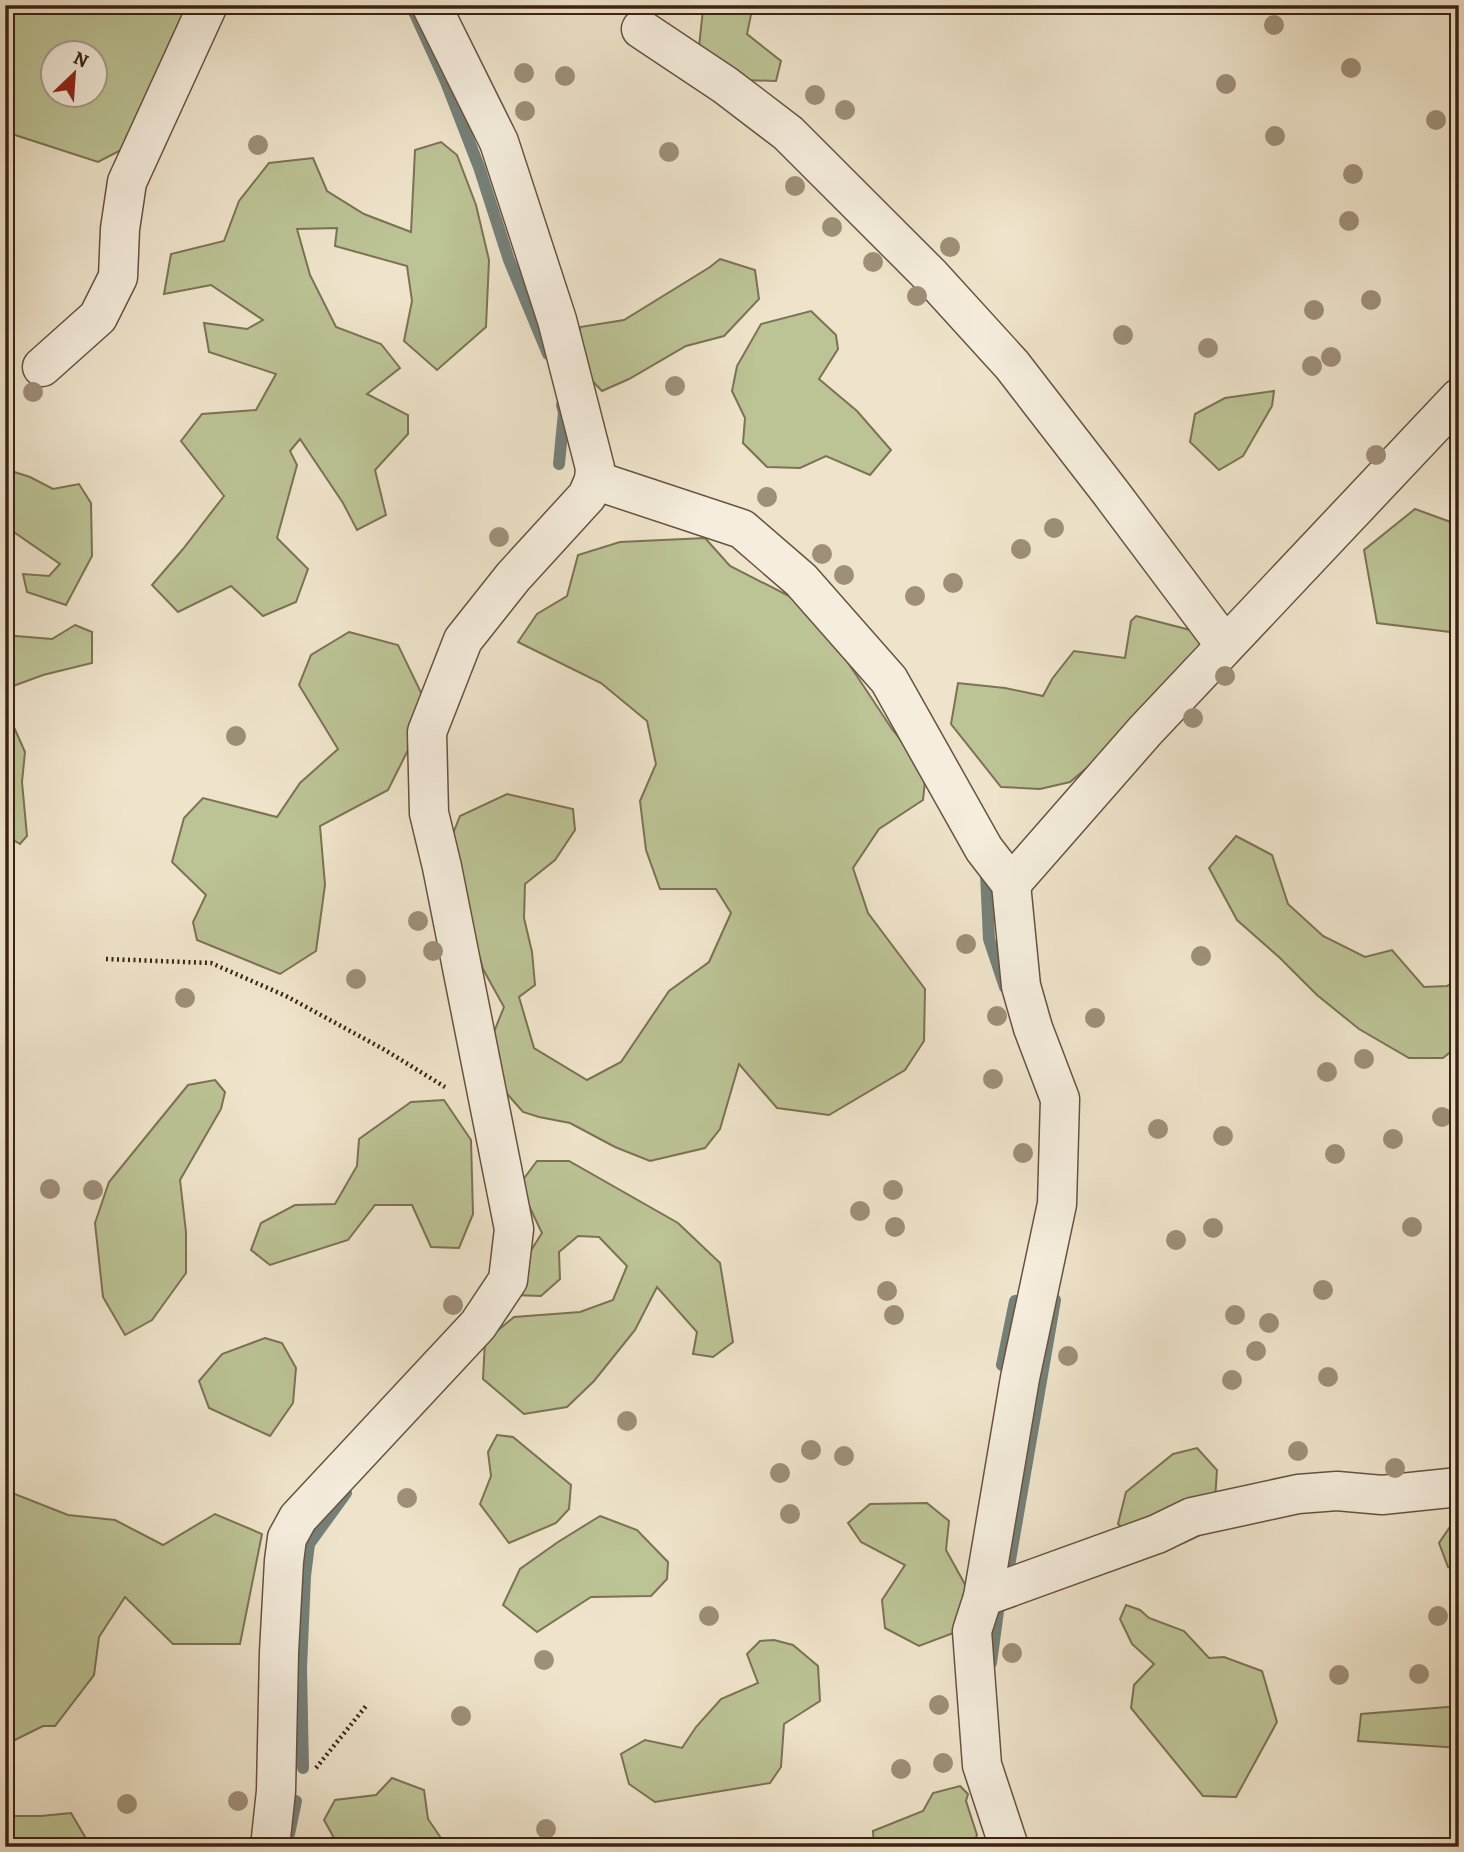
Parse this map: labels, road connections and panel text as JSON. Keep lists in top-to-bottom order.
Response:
{
  "north": "top right"
}
